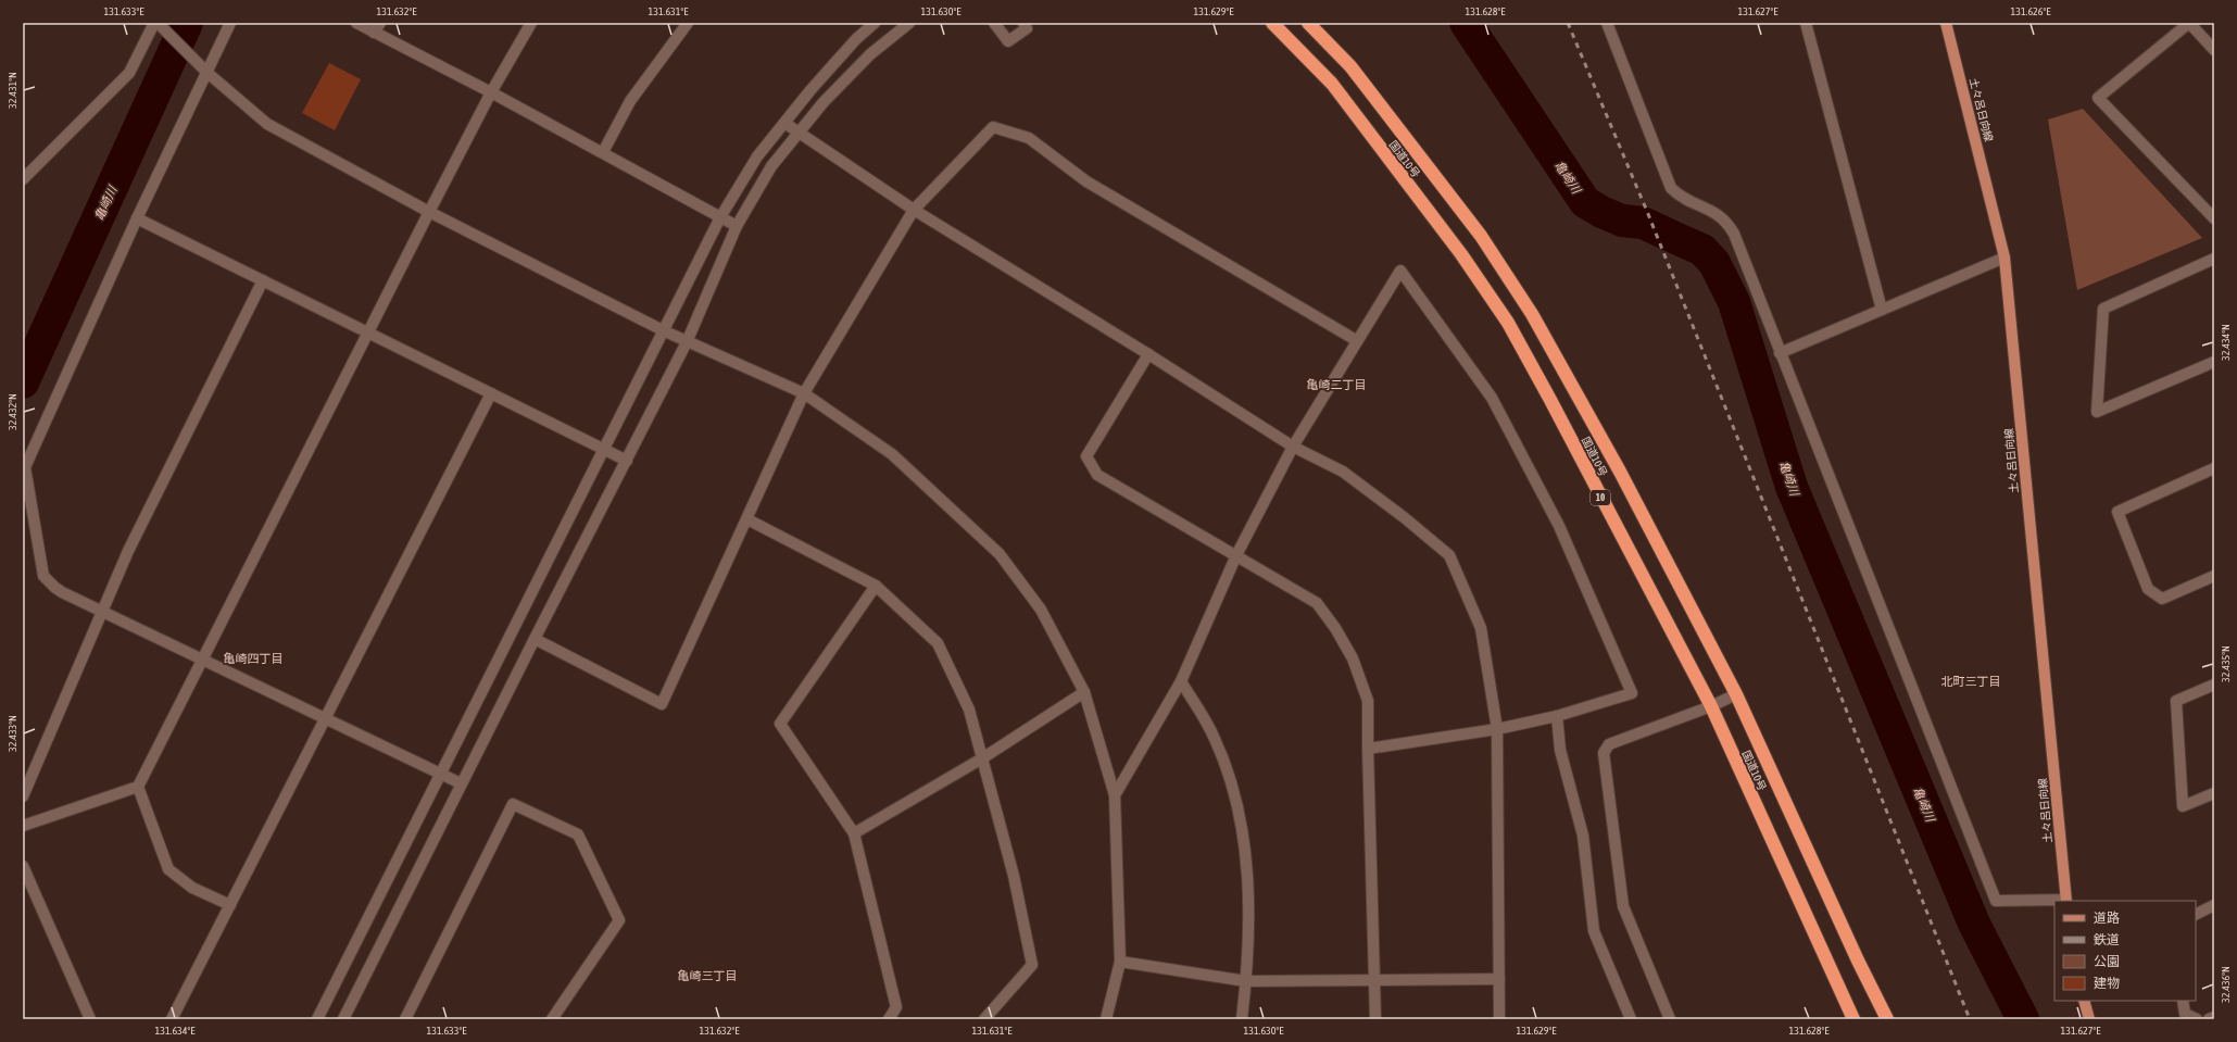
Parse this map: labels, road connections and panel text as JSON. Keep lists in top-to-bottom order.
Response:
{
  "streets": {
    "highway": ["国道10号", "10"],
    "main road": ["土々呂日向線"]
  },
  "districts": [
    "亀崎二丁目",
    "亀崎四丁目",
    "北町三丁目",
    "亀崎三丁目"
  ],
  "water": ["亀崎川"],
  "legend": [
    "道路",
    "鉄道",
    "公園",
    "建物"
  ],
  "coordinates": [
    "131.633°E",
    "131.632°E",
    "131.631°E",
    "131.630°E",
    "131.629°E",
    "131.628°E",
    "131.627°E",
    "131.626°E",
    "32.431°N",
    "32.434°N",
    "32.432°N",
    "32.435°N",
    "32.433°N",
    "32.436°N",
    "131.634°E"
  ]
}
